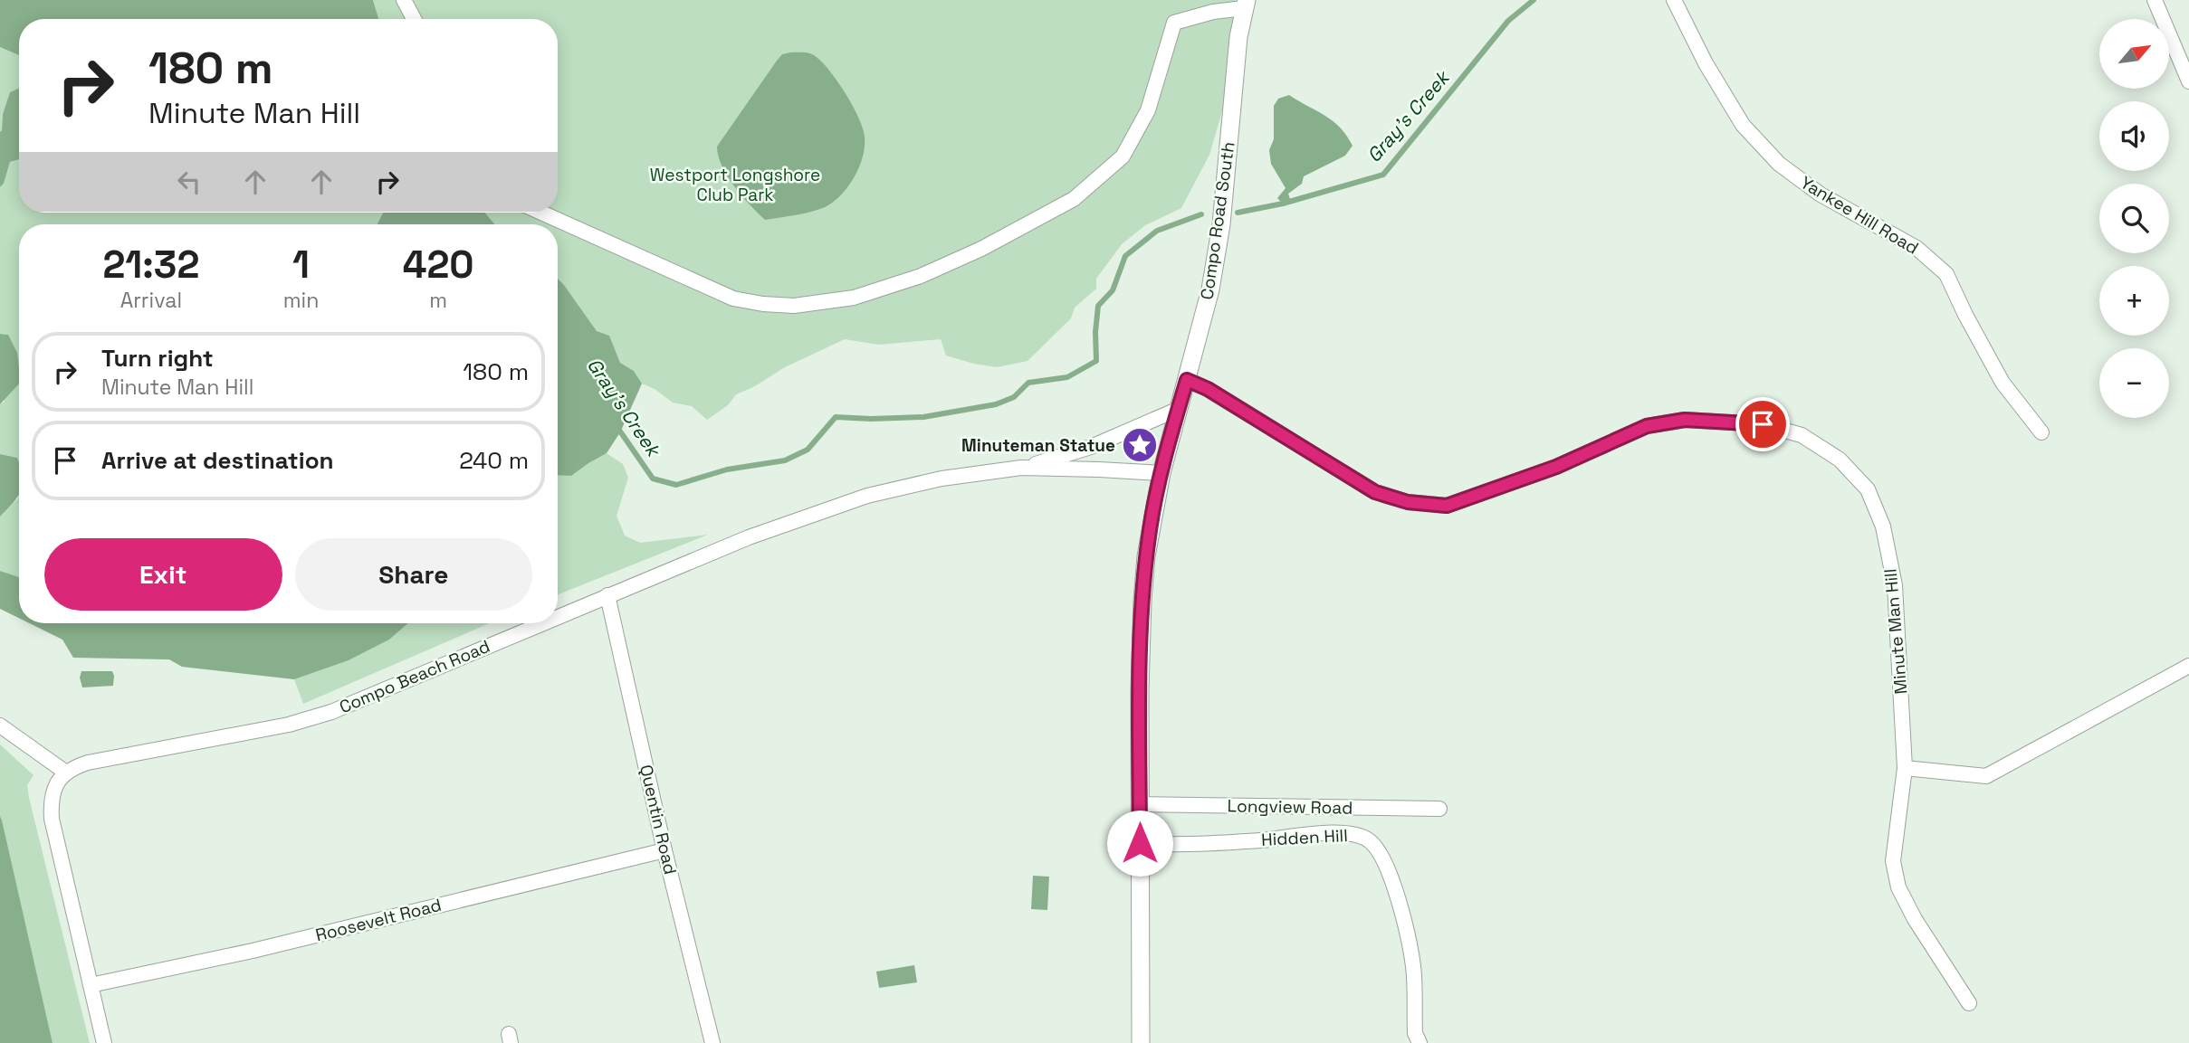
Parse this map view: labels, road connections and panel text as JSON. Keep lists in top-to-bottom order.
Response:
{
  "streets": {
    "street": [
      "Yankee Hill Road",
      "Compo Road South",
      "Minute Man Hill",
      "Compo Beach Road",
      "Longview Road",
      "Quentin Road",
      "Hidden Hill",
      "Roosevelt Road"
    ]
  },
  "crossings": [
    ["Compo Road South", "Minute Man Hill"],
    ["Compo Road South", "Compo Beach Road"],
    ["Compo Road South", "Longview Road"],
    ["Compo Road South", "Hidden Hill"],
    ["Compo Beach Road", "Quentin Road"],
    ["Quentin Road", "Roosevelt Road"]
  ],
  "water": ["Gray's Creek"],
  "parks": ["Westport Longshore Club Park"],
  "places": {
    "place": ["Minuteman Statue"]
  },
  "north": "top right",
  "page": {
    "map_buttons": ["+", "−"],
    "turn": ["180 m", "Minute Man Hill"],
    "eta": [
      "21:32",
      "Arrival",
      "1",
      "min",
      "420",
      "m"
    ],
    "list": [
      {
        "name": "Turn right",
        "note": "Minute Man Hill",
        "value": "180 m"
      },
      {
        "name": "Arrive at destination",
        "value": "240 m"
      }
    ],
    "buttons": ["Exit", "Share"]
  }
}
